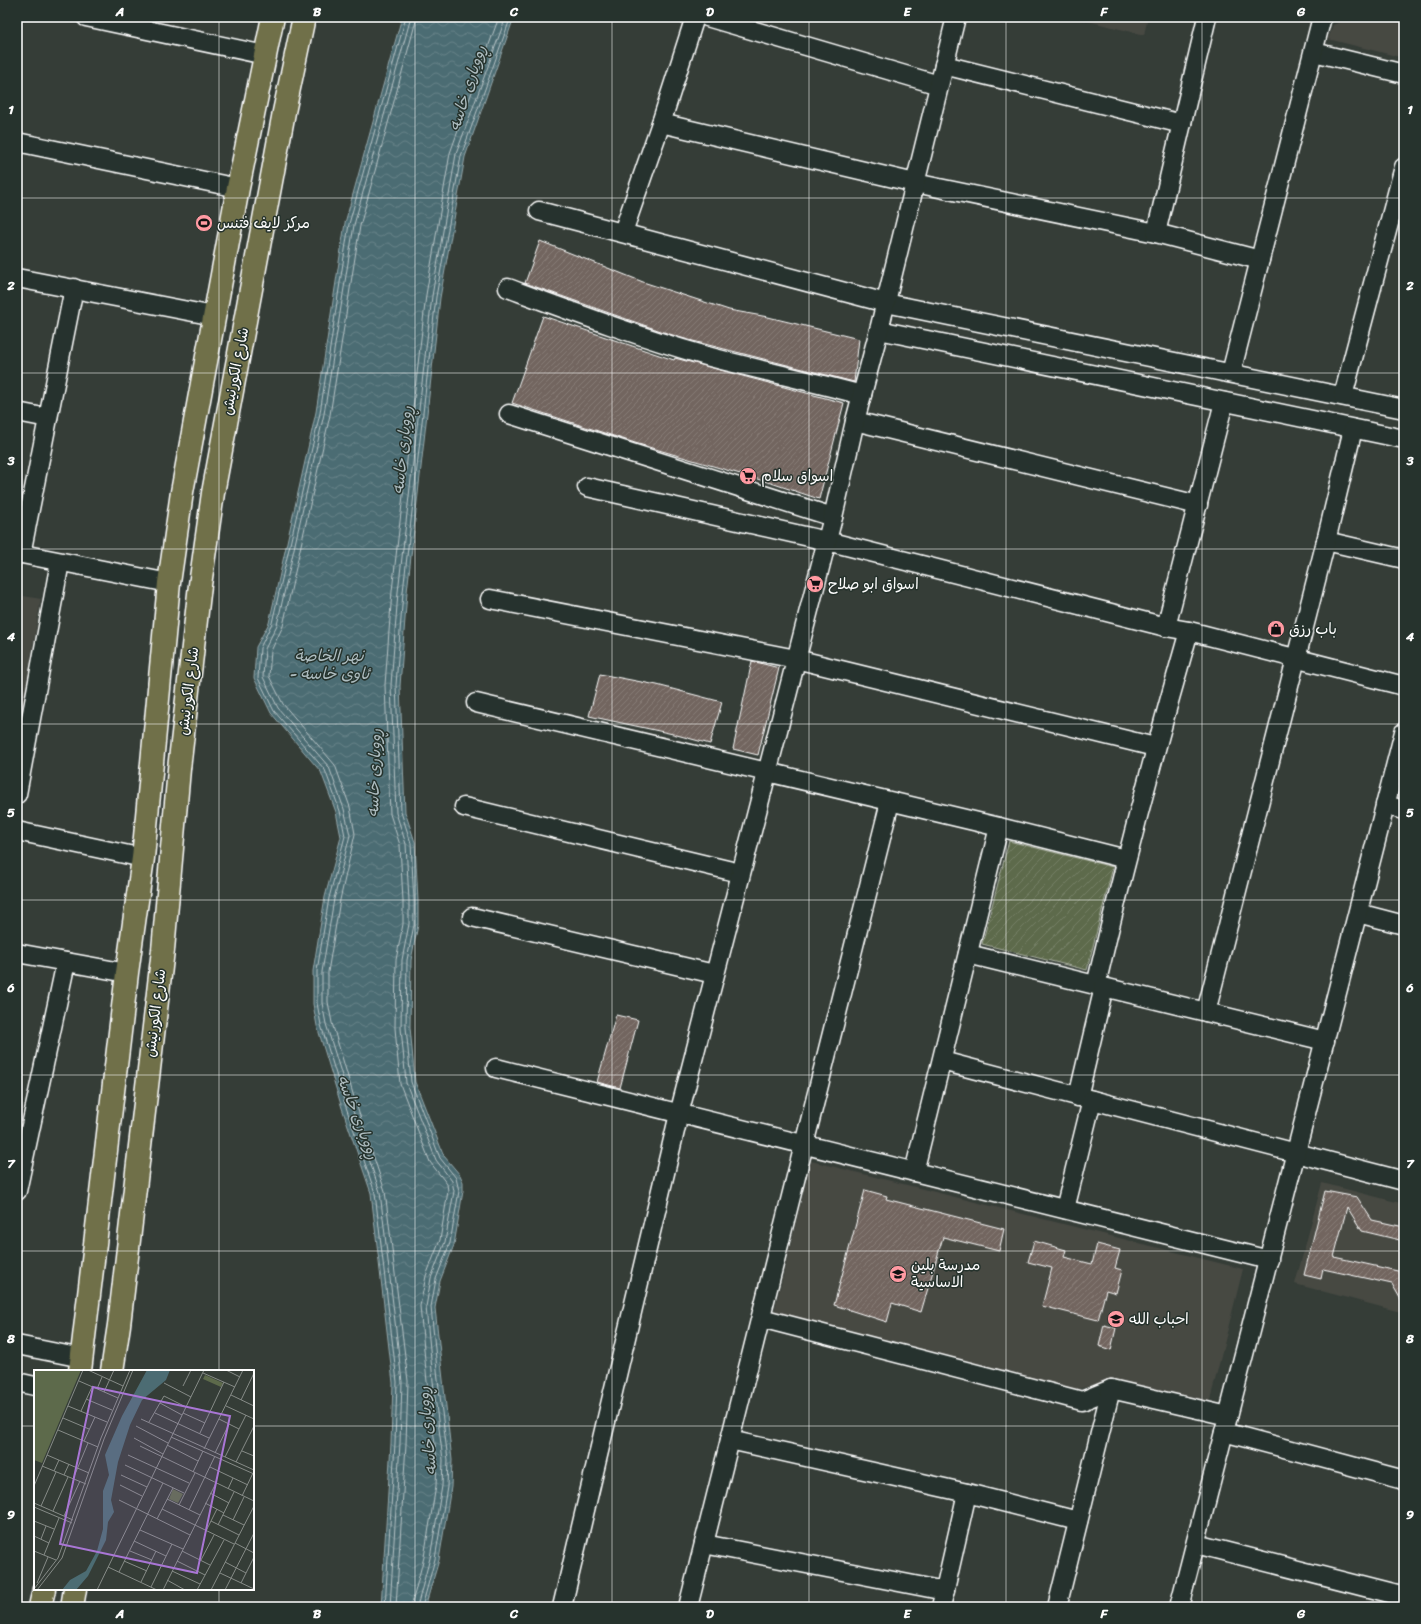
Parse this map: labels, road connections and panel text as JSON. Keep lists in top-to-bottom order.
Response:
{
  "streets": {
    "main road": ["شارع الكورنيش"]
  },
  "water": ["ڕووباری خاسە", "نهر الخاصة - ئاوی خاسە"],
  "places": {
    "sports": ["مركز لايف فتنس"],
    "supermarket": ["اسواق سلام", "اسواق ابو صلاح"],
    "shop": ["باب رزق"],
    "school or university": ["مدرسة بلين الاساسية", "احباب الله"]
  },
  "grid": {
    "columns": [
      "A",
      "B",
      "C",
      "D",
      "E",
      "F",
      "G"
    ],
    "rows": [
      "1",
      "2",
      "3",
      "4",
      "5",
      "6",
      "7",
      "8",
      "9"
    ]
  }
}
